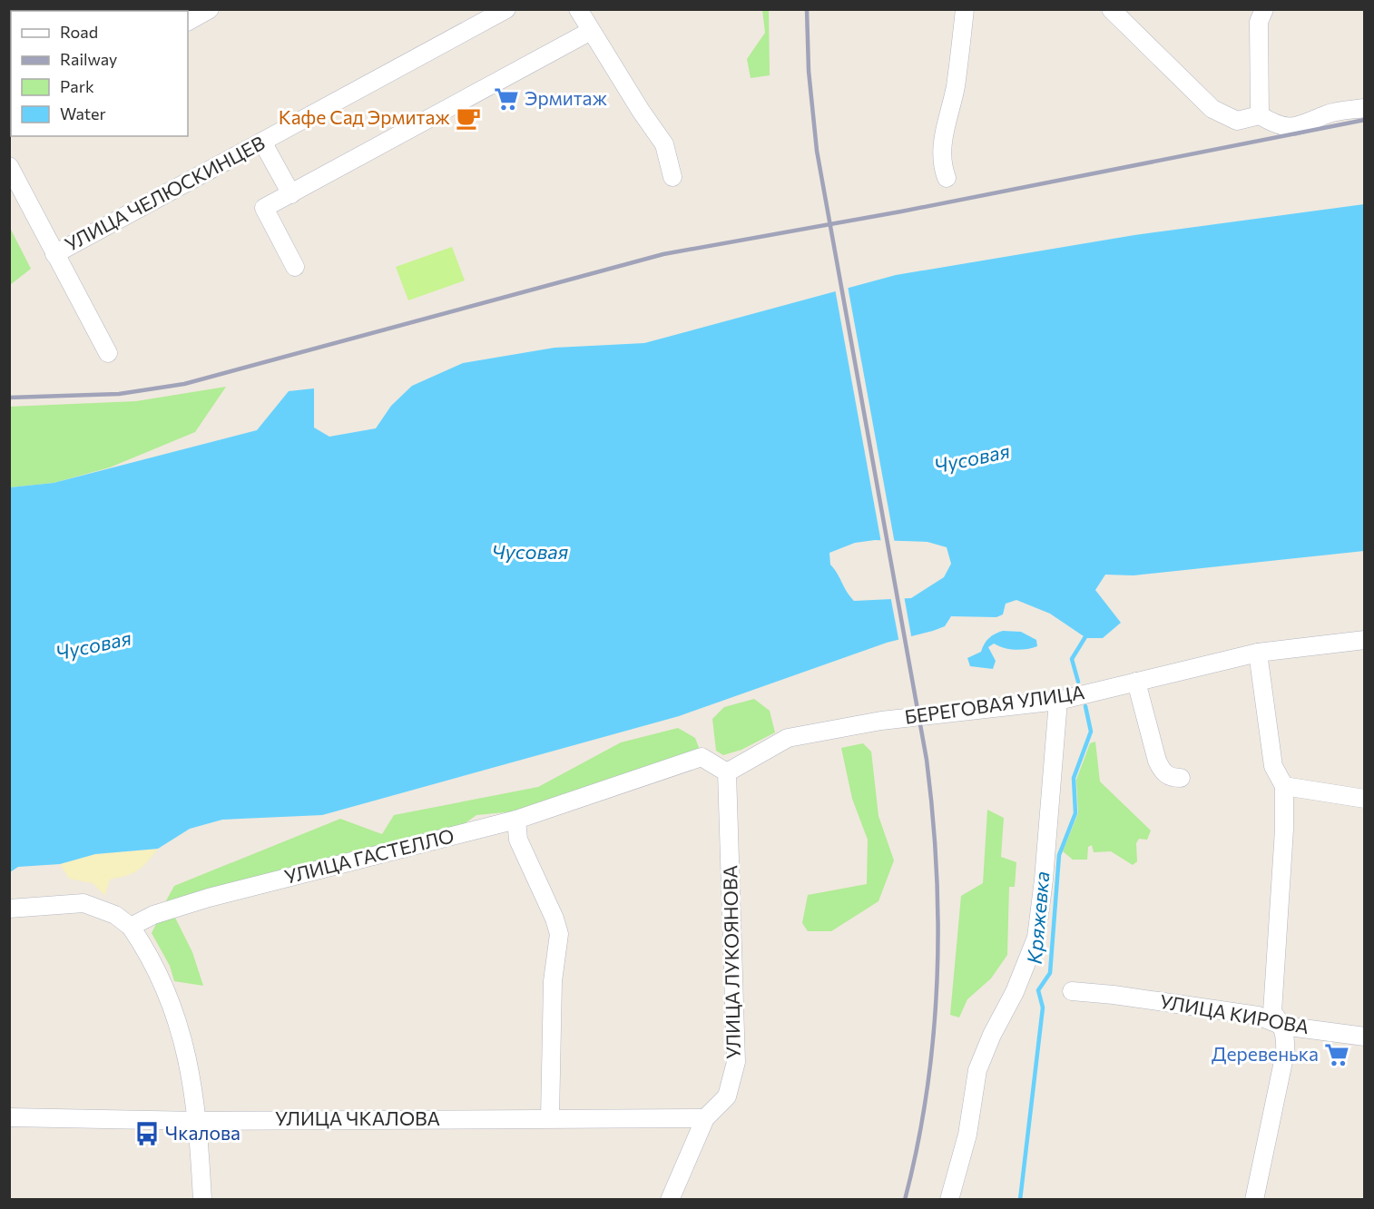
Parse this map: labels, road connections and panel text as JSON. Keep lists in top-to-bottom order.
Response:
{
  "streets": {
    "street": [
      "УЛИЦА ЧЕЛЮСКИНЦЕВ",
      "БЕРЕГОВАЯ УЛИЦА",
      "УЛИЦА ГАСТЕЛЛО",
      "УЛИЦА ЛУКОЯНОВА",
      "УЛИЦА КИРОВА",
      "УЛИЦА ЧКАЛОВА"
    ]
  },
  "crossings": [
    ["БЕРЕГОВАЯ УЛИЦА", "УЛИЦА ГАСТЕЛЛО"],
    ["БЕРЕГОВАЯ УЛИЦА", "УЛИЦА ЛУКОЯНОВА"],
    ["УЛИЦА ГАСТЕЛЛО", "УЛИЦА ЛУКОЯНОВА"],
    ["УЛИЦА ЛУКОЯНОВА", "УЛИЦА ЧКАЛОВА"]
  ],
  "water": ["Чусовая", "Кряжевка"],
  "places": {
    "supermarket": ["Эрмитаж", "Деревенька"],
    "cafe": ["Кафе Сад Эрмитаж"],
    "bus stop": ["Чкалова"]
  },
  "legend": [
    "Road",
    "Railway",
    "Park",
    "Water"
  ]
}
